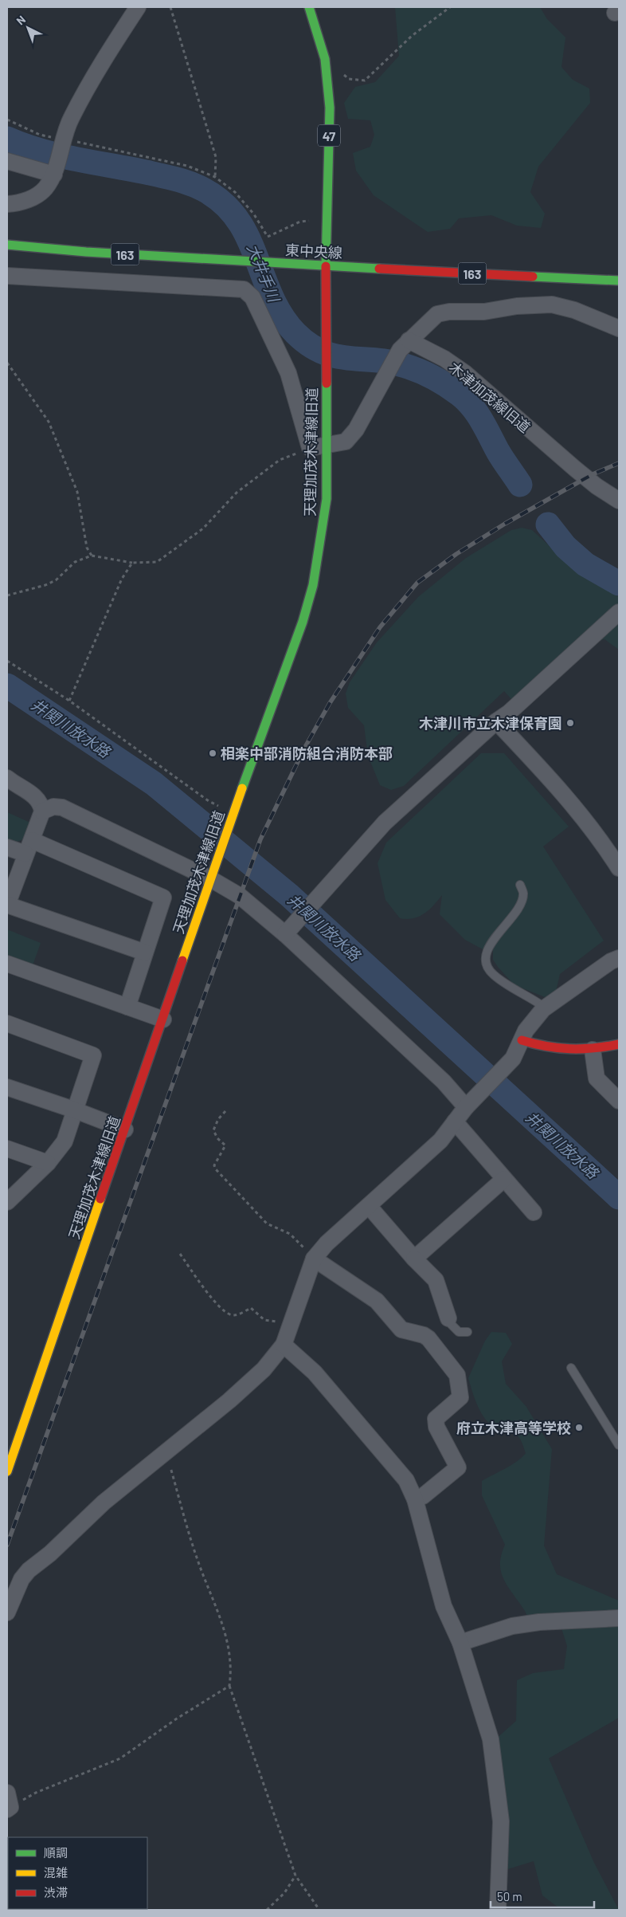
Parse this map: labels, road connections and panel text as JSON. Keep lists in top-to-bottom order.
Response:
{
  "streets": {
    "main road": [
      "47",
      "東中央線",
      "163",
      "天理加茂木津線旧道"
    ],
    "street": ["木津加茂線旧道"]
  },
  "crossings": [
    ["47", "東中央線"],
    ["47", "天理加茂木津線旧道"],
    ["東中央線", "天理加茂木津線旧道"]
  ],
  "water": ["大井手川", "井関川放水路"],
  "places": ["木津川市立木津保育園", "相楽中部消防組合消防本部", "府立木津高等学校"],
  "legend": ["順調", "混雑", "渋滞"],
  "scale_bar": "50 m",
  "north": "top left"
}
